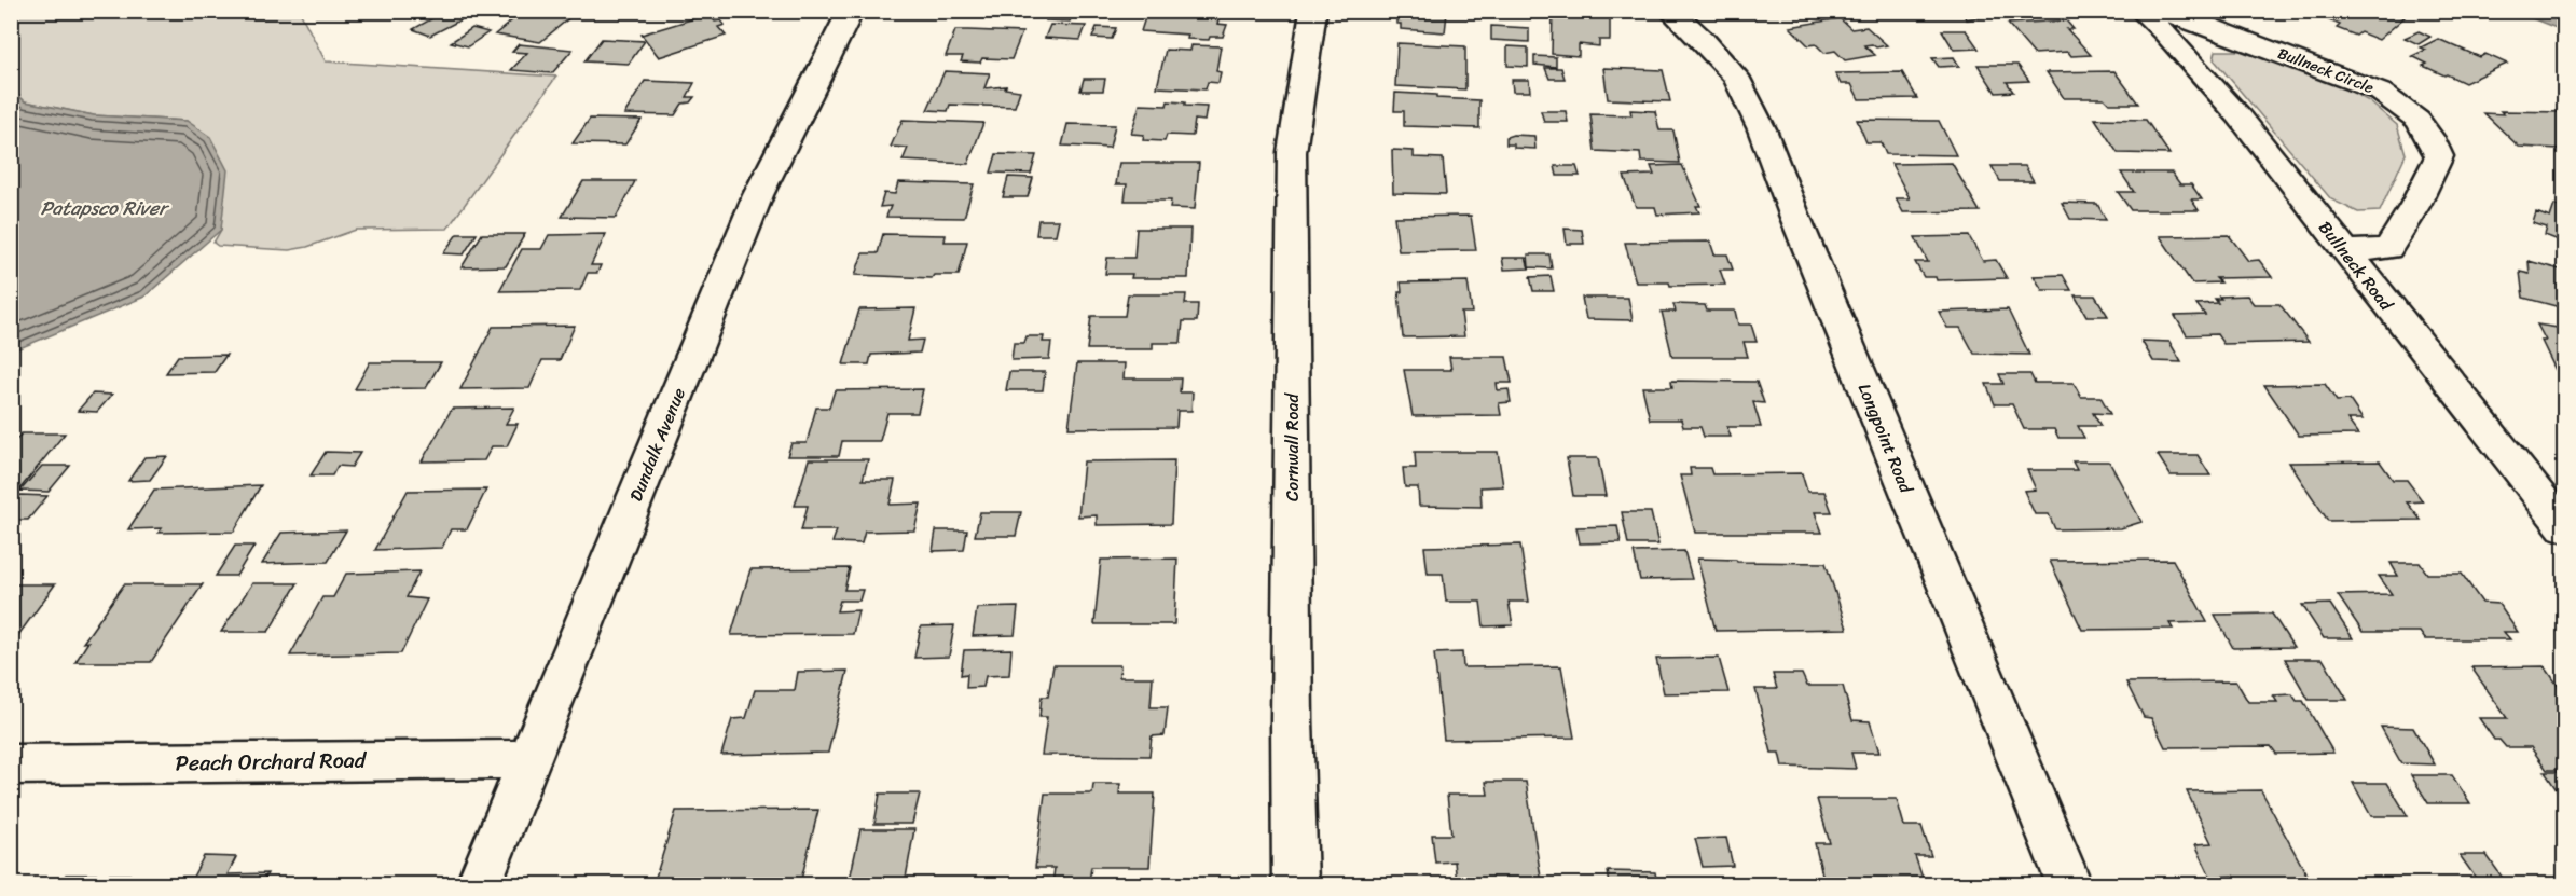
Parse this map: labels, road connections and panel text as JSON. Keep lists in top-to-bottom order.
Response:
{
  "streets": {
    "street": [
      "Bullneck Circle",
      "Bullneck Road",
      "Longpoint Road",
      "Dundalk Avenue",
      "Cornwall Road",
      "Peach Orchard Road"
    ]
  },
  "crossings": [
    ["Bullneck Circle", "Bullneck Road"],
    ["Dundalk Avenue", "Peach Orchard Road"]
  ],
  "water": ["Patapsco River"]
}
